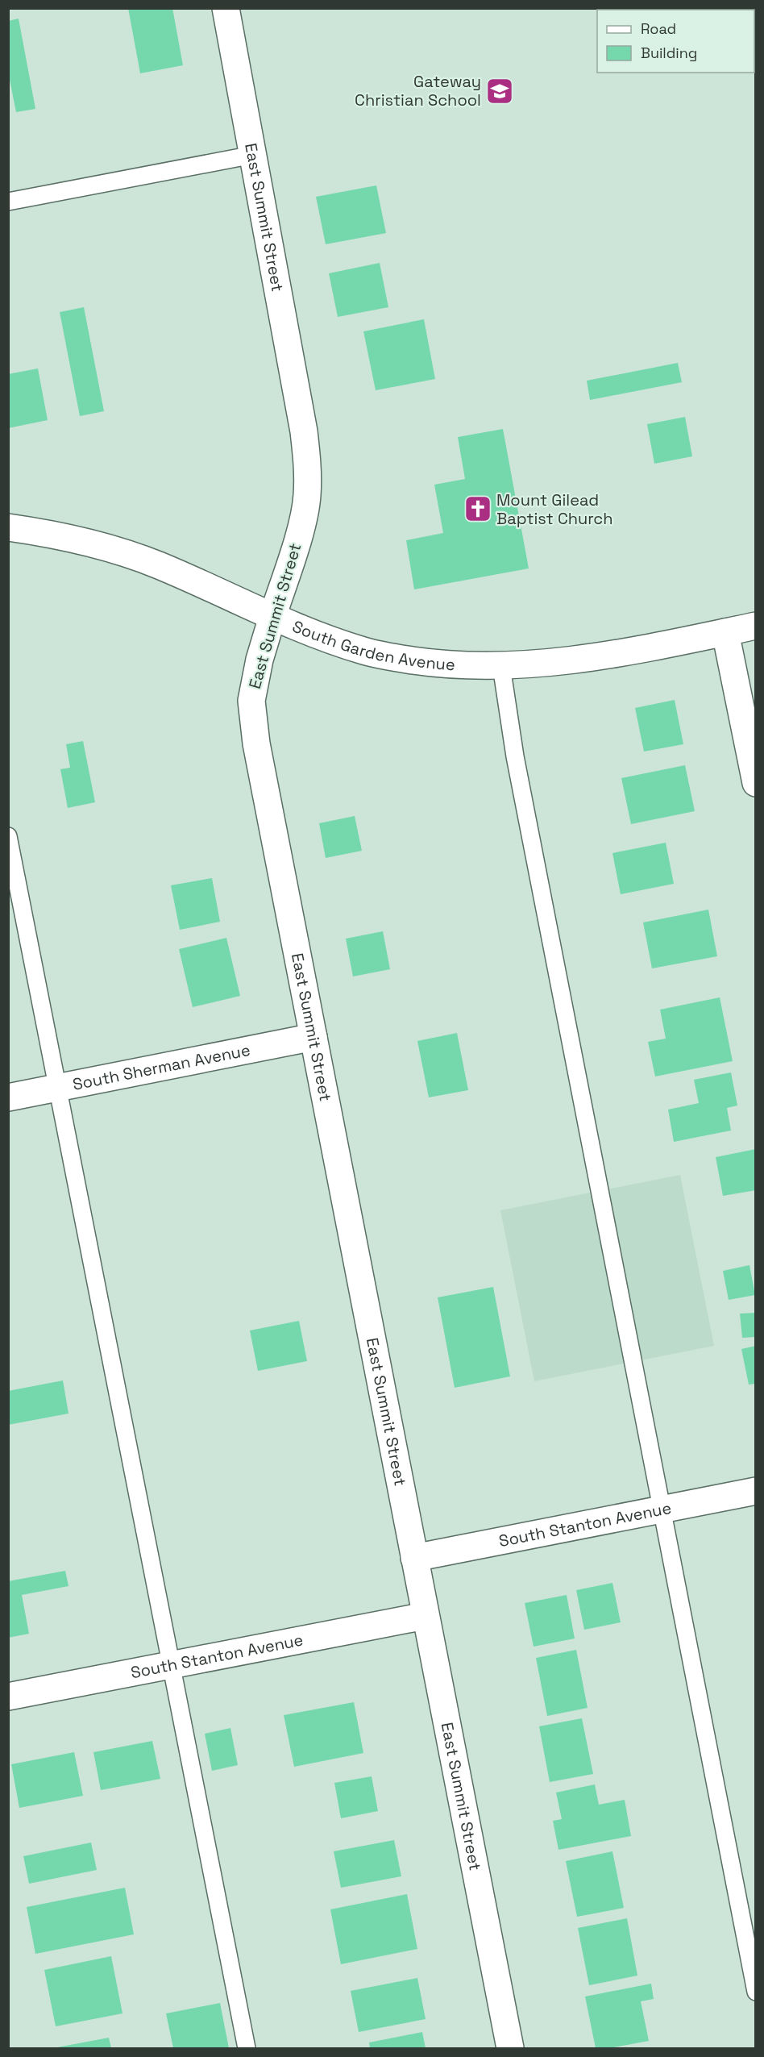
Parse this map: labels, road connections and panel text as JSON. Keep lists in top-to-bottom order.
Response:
{
  "streets": {
    "street": [
      "East Summit Street",
      "South Garden Avenue",
      "South Sherman Avenue",
      "South Stanton Avenue"
    ]
  },
  "crossings": [
    ["East Summit Street", "South Garden Avenue"],
    ["East Summit Street", "South Sherman Avenue"],
    ["East Summit Street", "South Stanton Avenue"]
  ],
  "places": {
    "school or university": ["Gateway Christian School"],
    "church": ["Mount Gilead Baptist Church"]
  },
  "legend": ["Road", "Building"]
}
